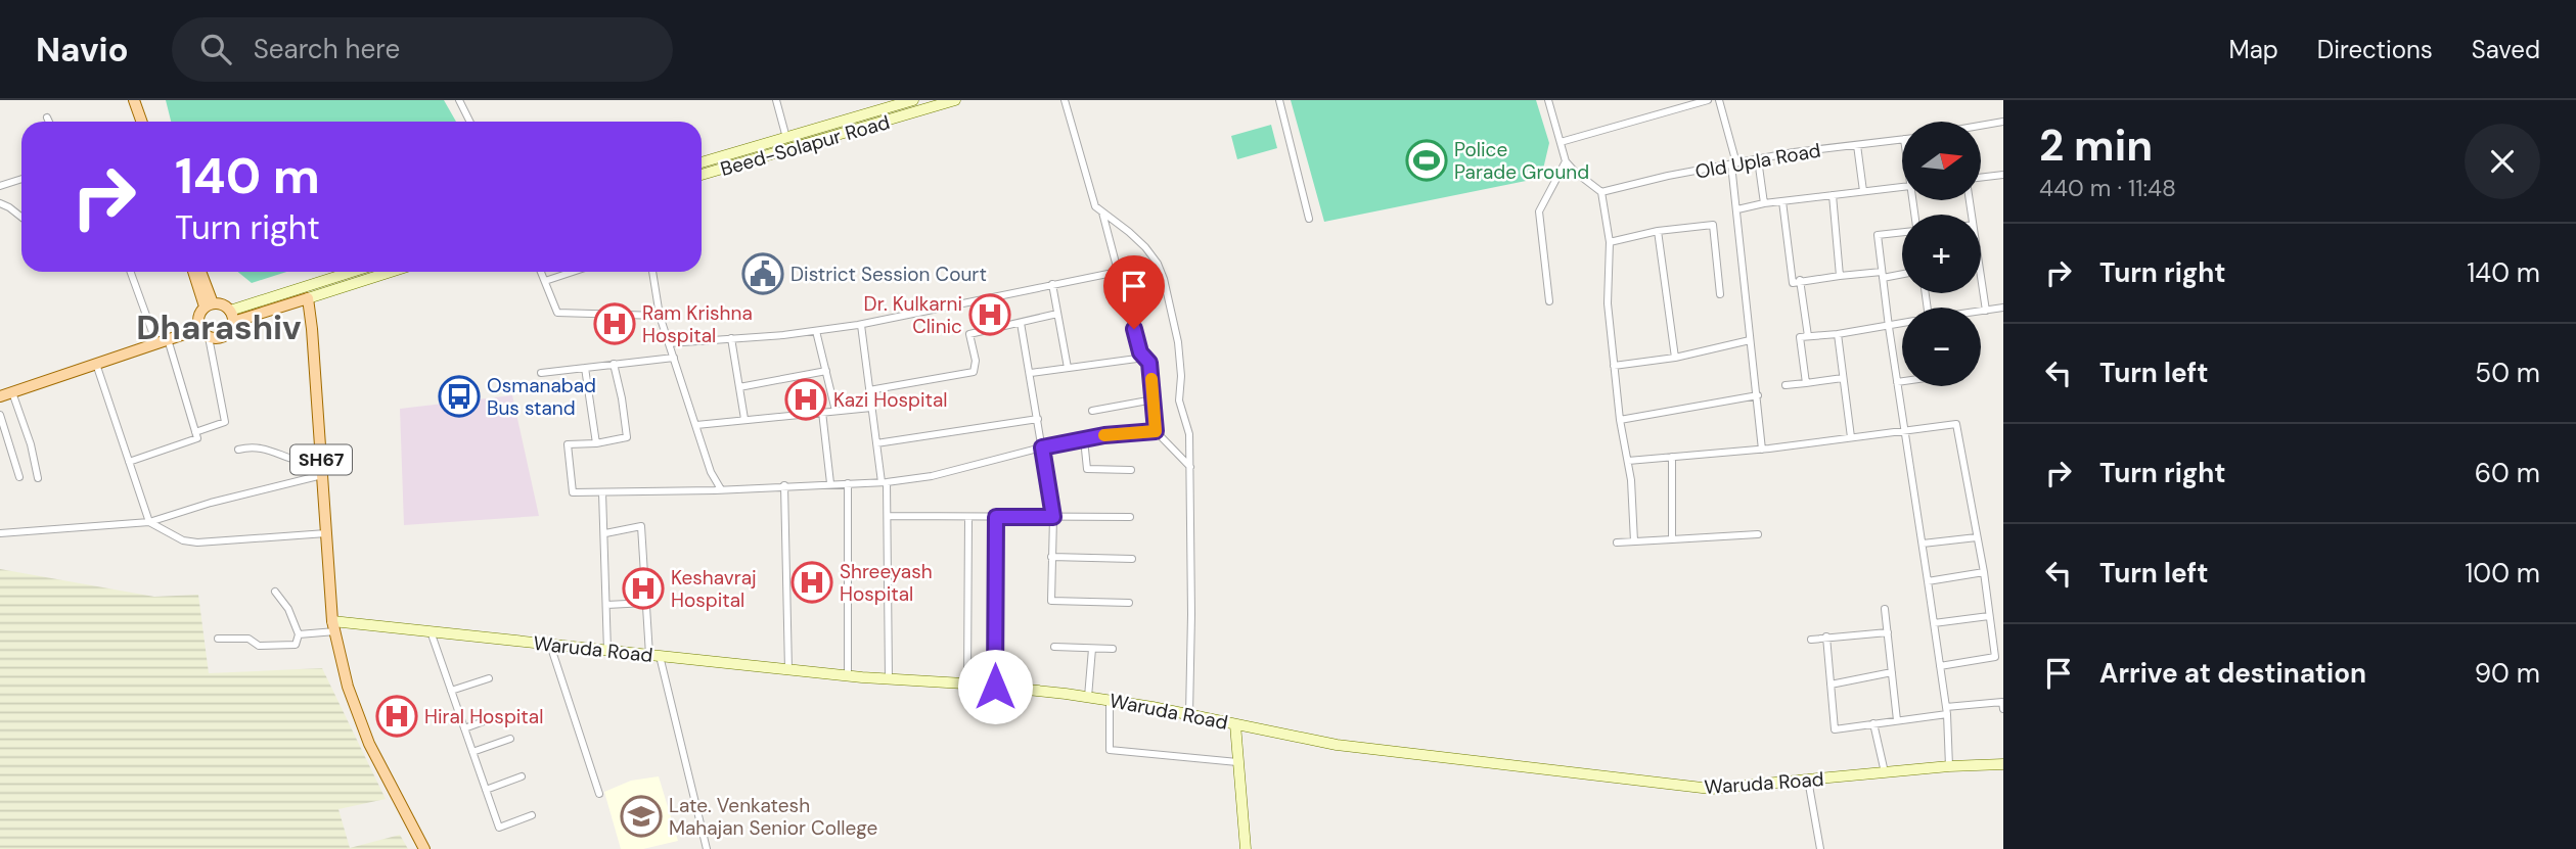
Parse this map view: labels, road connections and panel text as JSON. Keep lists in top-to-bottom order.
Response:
{
  "streets": {
    "main road": ["SH67"],
    "street": ["Beed-Solapur Road", "Old Upla Road", "Waruda Road"]
  },
  "crossings": [
    ["SH67", "Waruda Road"]
  ],
  "districts": ["Dharashiv"],
  "places": {
    "sports": ["Police Parade Ground"],
    "public building": ["District Session Court"],
    "hospital": [
      "Dr. Kulkarni Clinic",
      "Ram Krishna Hospital",
      "Kazi Hospital",
      "Shreeyash Hospital",
      "Keshavraj Hospital",
      "Hiral Hospital"
    ],
    "bus stop": ["Osmanabad Bus stand"],
    "school or university": ["Late. Venkatesh Mahajan Senior College"]
  },
  "north": "right",
  "page": {
    "header": "Navio",
    "search": "Search here",
    "nav": ["Map", "Directions", "Saved"],
    "heading": ["2 min", "440 m · 11:48"],
    "map_buttons": ["+", "−"],
    "turn": ["140 m", "Turn right"],
    "list": [
      {
        "name": "Turn right",
        "value": "140 m"
      },
      {
        "name": "Turn left",
        "value": "50 m"
      },
      {
        "name": "Turn right",
        "value": "60 m"
      },
      {
        "name": "Turn left",
        "value": "100 m"
      },
      {
        "name": "Arrive at destination",
        "value": "90 m"
      }
    ]
  }
}
